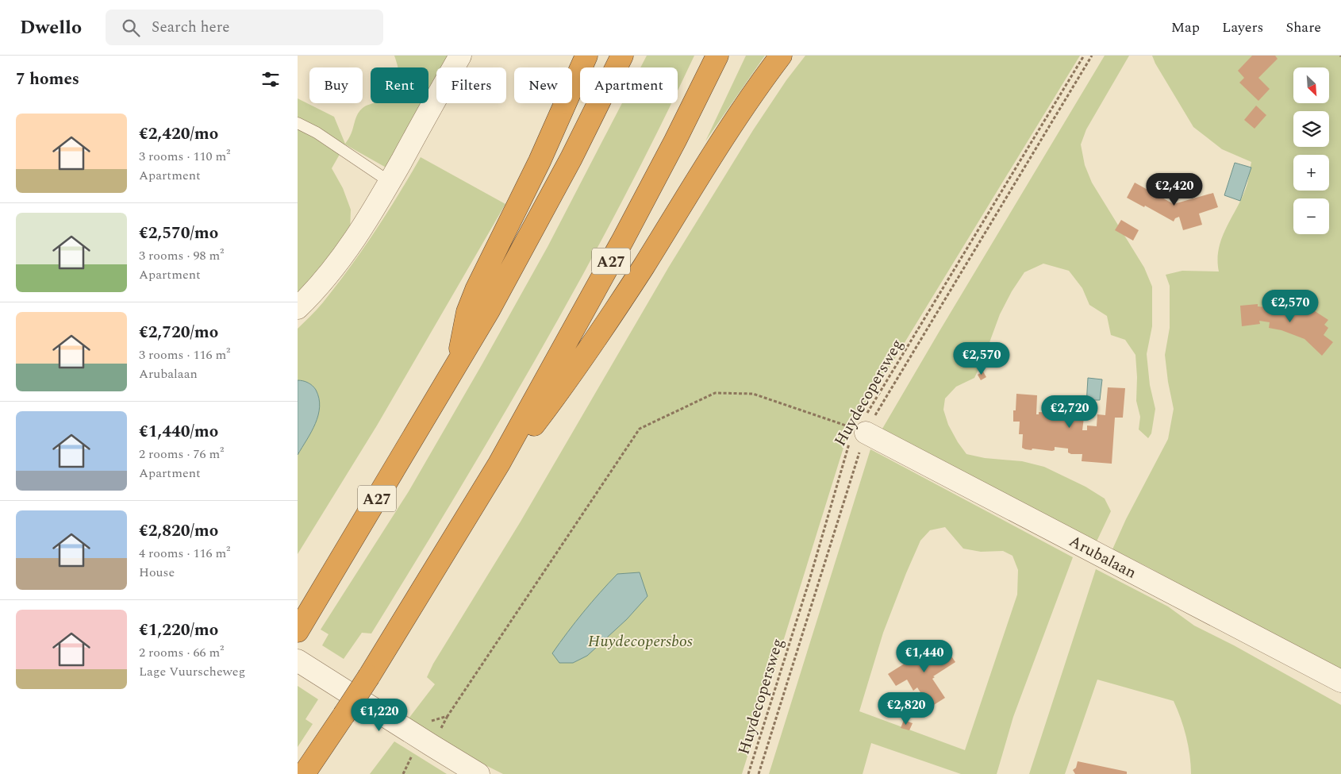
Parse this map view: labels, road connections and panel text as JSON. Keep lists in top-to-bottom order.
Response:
{
  "streets": {
    "highway": ["A27"],
    "street": ["Arubalaan"],
    "path": ["Huydecopersweg"]
  },
  "crossings": [
    ["Huydecopersweg", "Arubalaan"]
  ],
  "parks": ["Huydecopersbos"],
  "north": "bottom right",
  "page": {
    "header": "Dwello",
    "search": "Search here",
    "nav": ["Map", "Layers", "Share"],
    "heading": "7 homes",
    "map_buttons": ["+", "−"],
    "chip": [
      "Buy",
      "Rent",
      "Filters",
      "New",
      "Apartment"
    ],
    "list": [
      {
        "name": "€2,420/mo",
        "note": "3 rooms · 110 m² · Apartment"
      },
      {
        "name": "€2,570/mo",
        "note": "3 rooms · 98 m² · Apartment"
      },
      {
        "name": "€2,720/mo",
        "note": "3 rooms · 116 m² · Arubalaan"
      },
      {
        "name": "€1,440/mo",
        "note": "2 rooms · 76 m² · Apartment"
      },
      {
        "name": "€2,820/mo",
        "note": "4 rooms · 116 m² · House"
      },
      {
        "name": "€1,220/mo",
        "note": "2 rooms · 66 m² · Lage Vuurscheweg"
      }
    ],
    "price": [
      "€2,420",
      "€2,570",
      "€2,570",
      "€2,720",
      "€1,440",
      "€2,820",
      "€1,220"
    ]
  }
}
